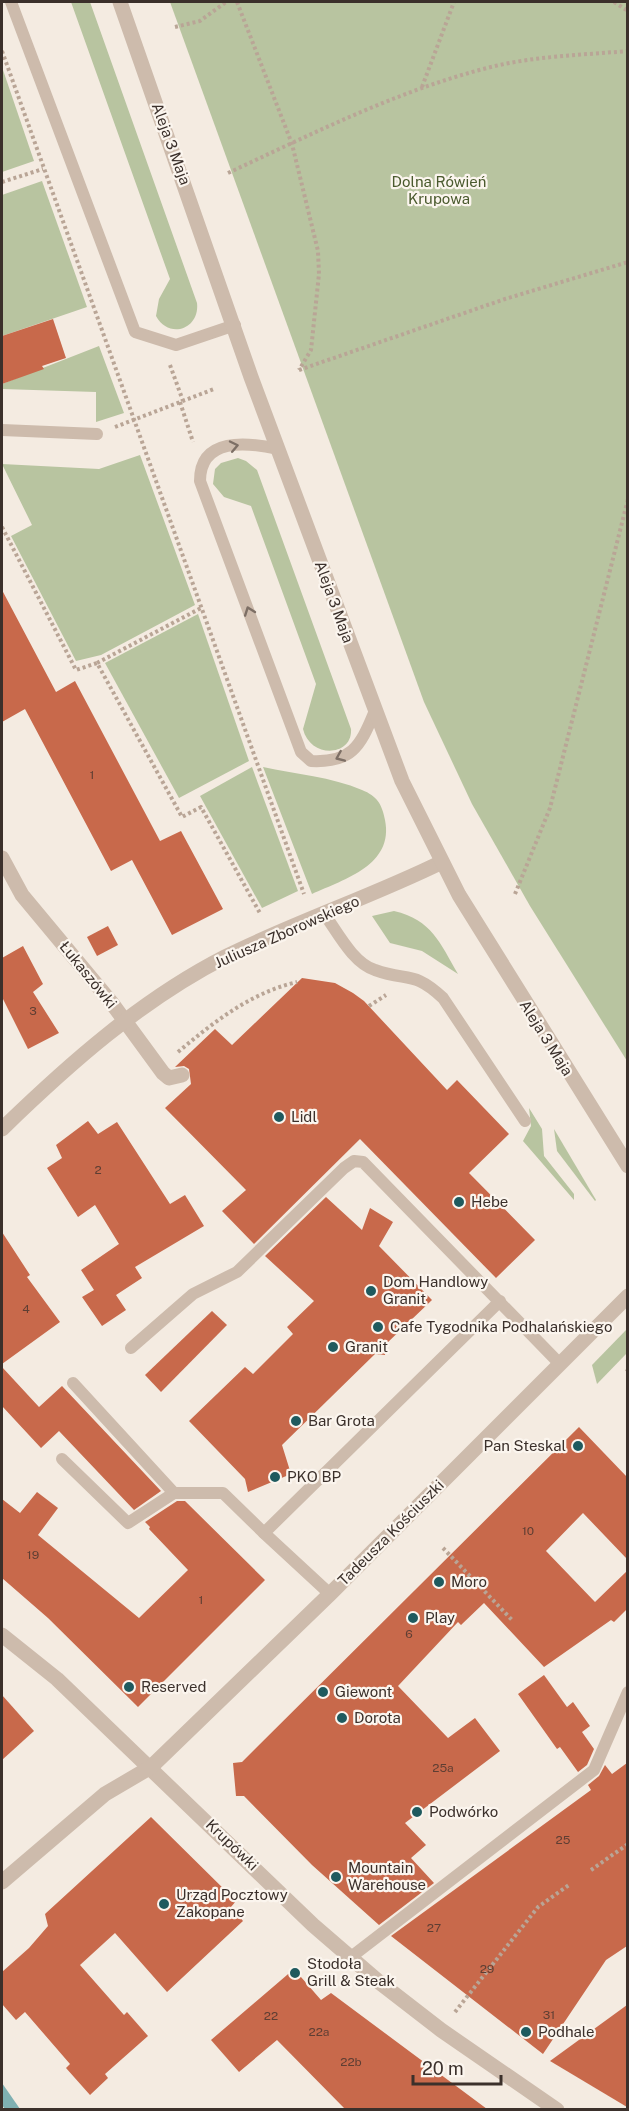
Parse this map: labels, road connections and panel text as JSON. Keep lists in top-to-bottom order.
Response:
{
  "streets": {
    "street": [
      "Aleja 3 Maja",
      "Juliusza Zborowskiego",
      "Łukaszówki",
      "Tadeusza Kościuszki",
      "Krupówki"
    ]
  },
  "crossings": [
    ["Aleja 3 Maja", "Juliusza Zborowskiego"],
    ["Juliusza Zborowskiego", "Łukaszówki"],
    ["Tadeusza Kościuszki", "Krupówki"]
  ],
  "parks": ["Dolna Rówień Krupowa"],
  "places": [
    "Lidl",
    "Hebe",
    "Dom Handlowy Granit",
    "Cafe Tygodnika Podhalańskiego",
    "Granit",
    "Bar Grota",
    "Pan Steskal",
    "PKO BP",
    "Moro",
    "Play",
    "Reserved",
    "Giewont",
    "Dorota",
    "Podwórko",
    "Mountain Warehouse",
    "Urząd Pocztowy Zakopane",
    "Stodoła Grill & Steak",
    "Podhale"
  ],
  "house_numbers": [
    "1",
    "3",
    "2",
    "4",
    "10",
    "19",
    "1",
    "6",
    "25a",
    "25",
    "27",
    "29",
    "31",
    "22",
    "22a",
    "22b"
  ],
  "scale_bar": "20 m"
}
